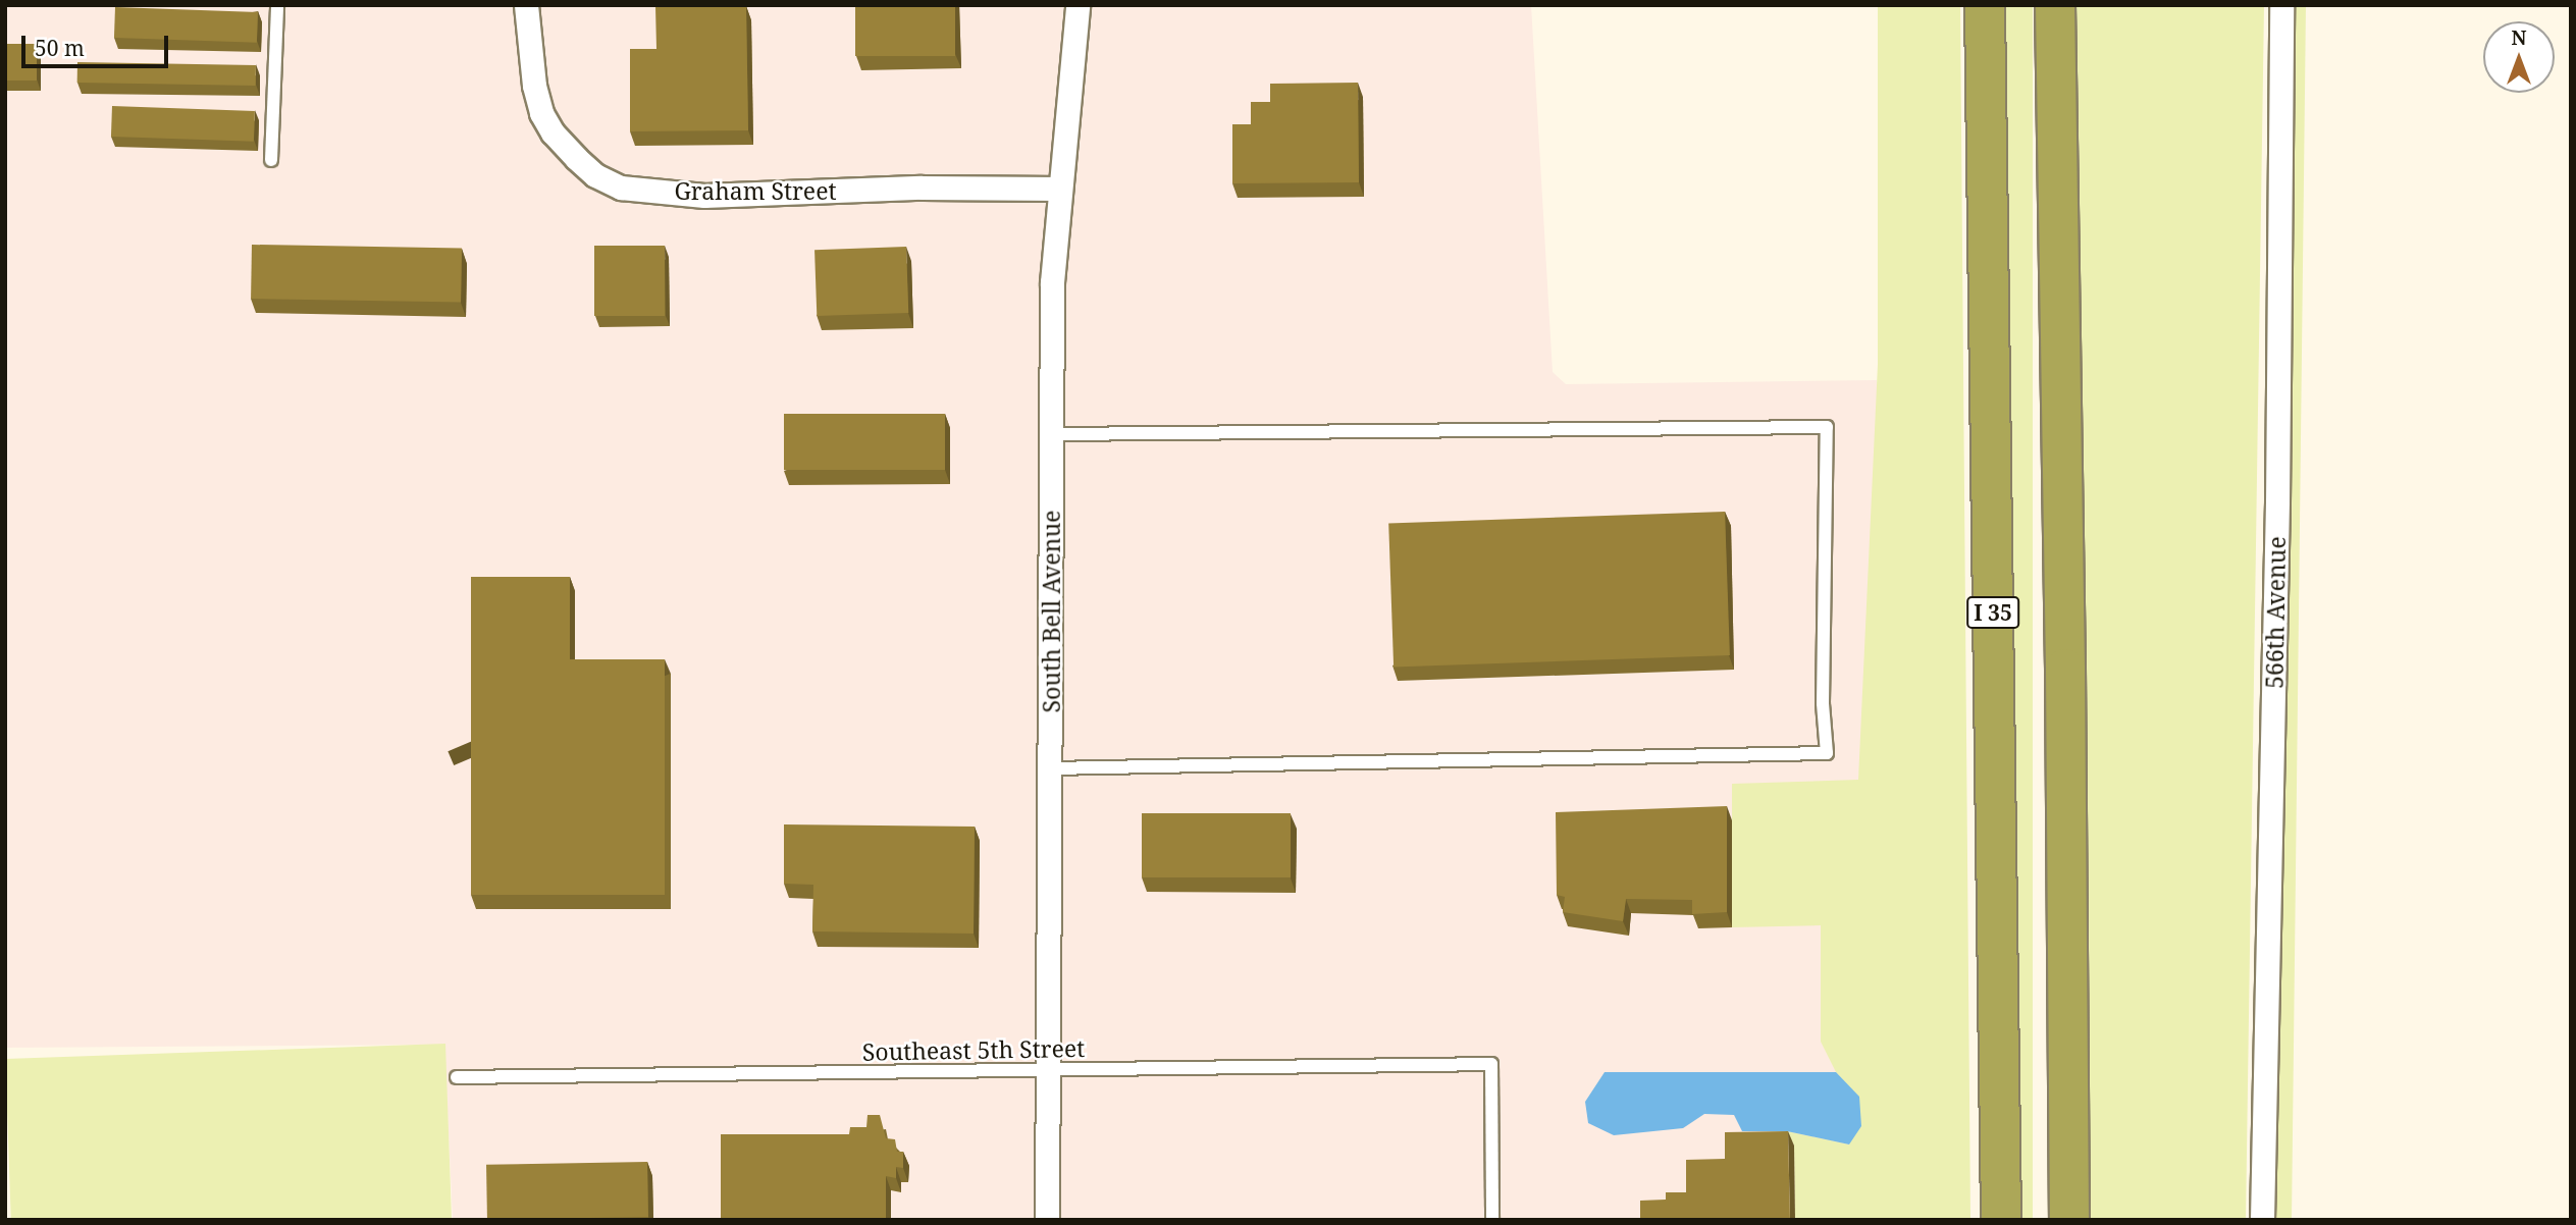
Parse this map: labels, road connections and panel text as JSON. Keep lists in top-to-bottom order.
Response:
{
  "streets": {
    "highway": ["I 35"],
    "street": ["Graham Street", "South Bell Avenue", "566th Avenue"],
    "lane": ["Southeast 5th Street"]
  },
  "crossings": [
    ["Graham Street", "South Bell Avenue"],
    ["South Bell Avenue", "Southeast 5th Street"]
  ],
  "scale_bar": "50 m",
  "north": "top"
}
